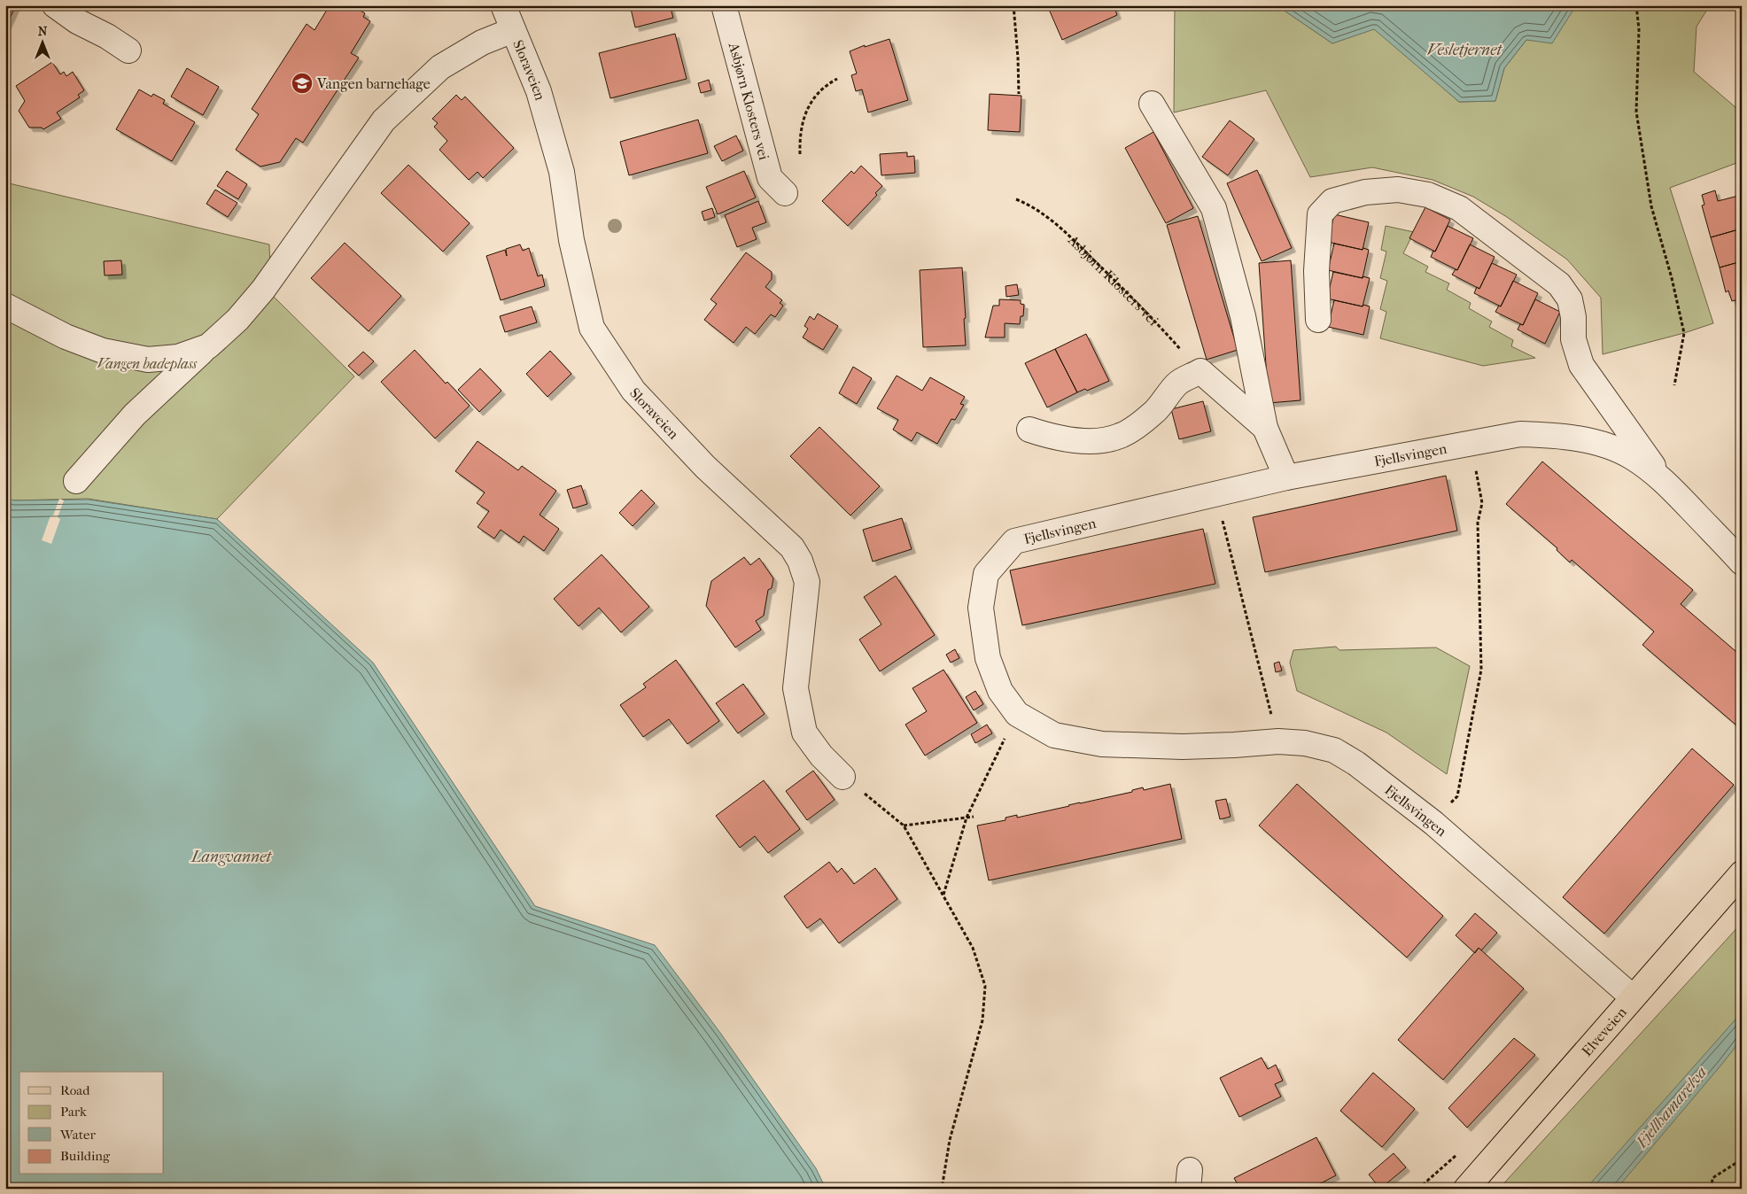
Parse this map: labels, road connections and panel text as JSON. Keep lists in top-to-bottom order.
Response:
{
  "streets": {
    "main road": ["Elveveien"],
    "street": ["Sloraveien", "Asbjørn Klosters vei", "Fjellsvingen"]
  },
  "crossings": [
    ["Fjellsvingen", "Elveveien"]
  ],
  "water": ["Vesletjernet", "Langvannet", "Fjellhamarelva"],
  "parks": ["Vangen badeplass"],
  "places": {
    "school or university": ["Vangen barnehage"]
  },
  "legend": [
    "Road",
    "Park",
    "Water",
    "Building"
  ],
  "north": "top"
}
